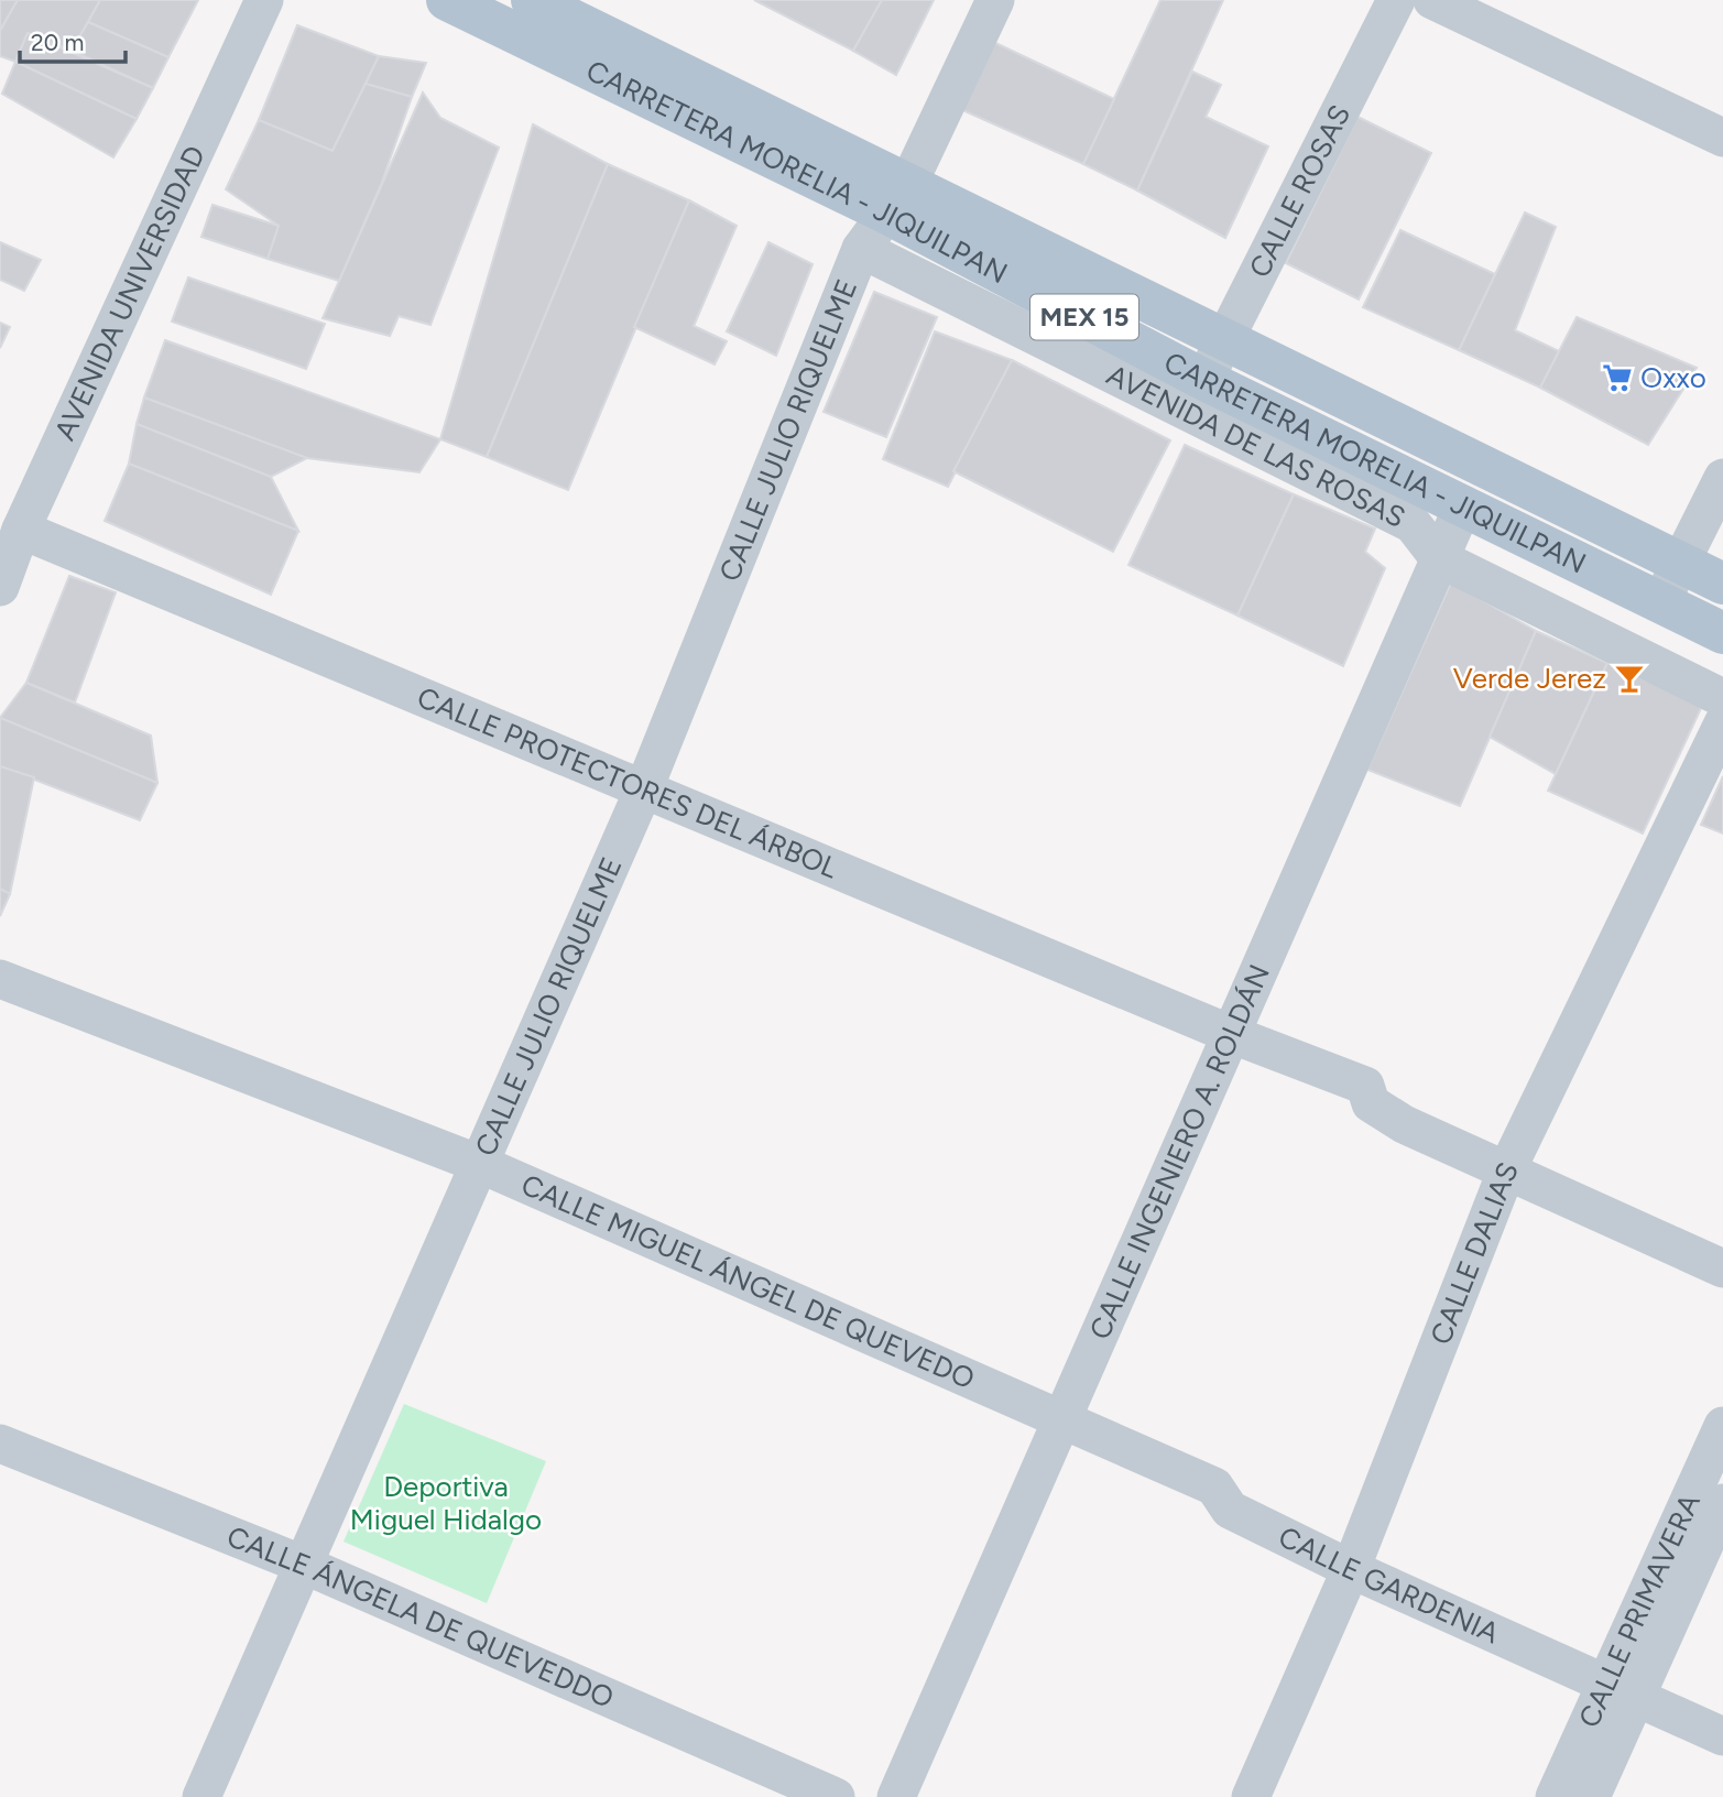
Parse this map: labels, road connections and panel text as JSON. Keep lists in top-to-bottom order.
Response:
{
  "streets": {
    "main road": ["CARRETERA MORELIA - JIQUILPAN", "MEX 15"],
    "street": [
      "CALLE ROSAS",
      "AVENIDA UNIVERSIDAD",
      "CALLE JULIO RIQUELME",
      "AVENIDA DE LAS ROSAS",
      "CALLE PROTECTORES DEL ÁRBOL",
      "CALLE INGENIERO A. ROLDÁN",
      "CALLE DALIAS",
      "CALLE MIGUEL ÁNGEL DE QUEVEDO",
      "CALLE GARDENIA",
      "CALLE PRIMAVERA",
      "CALLE ÁNGELA DE QUEVEDDO"
    ]
  },
  "crossings": [
    ["CARRETERA MORELIA - JIQUILPAN", "CALLE ROSAS"],
    ["CARRETERA MORELIA - JIQUILPAN", "CALLE JULIO RIQUELME"],
    ["CARRETERA MORELIA - JIQUILPAN", "CALLE INGENIERO A. ROLDÁN"],
    ["AVENIDA UNIVERSIDAD", "CALLE PROTECTORES DEL ÁRBOL"],
    ["CALLE JULIO RIQUELME", "AVENIDA DE LAS ROSAS"],
    ["CALLE JULIO RIQUELME", "CALLE PROTECTORES DEL ÁRBOL"],
    ["CALLE JULIO RIQUELME", "CALLE MIGUEL ÁNGEL DE QUEVEDO"],
    ["CALLE JULIO RIQUELME", "CALLE ÁNGELA DE QUEVEDDO"],
    ["AVENIDA DE LAS ROSAS", "CALLE INGENIERO A. ROLDÁN"],
    ["CALLE PROTECTORES DEL ÁRBOL", "CALLE INGENIERO A. ROLDÁN"],
    ["CALLE PROTECTORES DEL ÁRBOL", "CALLE DALIAS"],
    ["CALLE INGENIERO A. ROLDÁN", "CALLE MIGUEL ÁNGEL DE QUEVEDO"],
    ["CALLE INGENIERO A. ROLDÁN", "CALLE GARDENIA"],
    ["CALLE DALIAS", "CALLE GARDENIA"],
    ["CALLE MIGUEL ÁNGEL DE QUEVEDO", "CALLE GARDENIA"],
    ["CALLE GARDENIA", "CALLE PRIMAVERA"]
  ],
  "parks": ["Deportiva Miguel Hidalgo"],
  "places": {
    "supermarket": ["Oxxo"],
    "bar": ["Verde Jerez"]
  },
  "scale_bar": "20 m"
}
